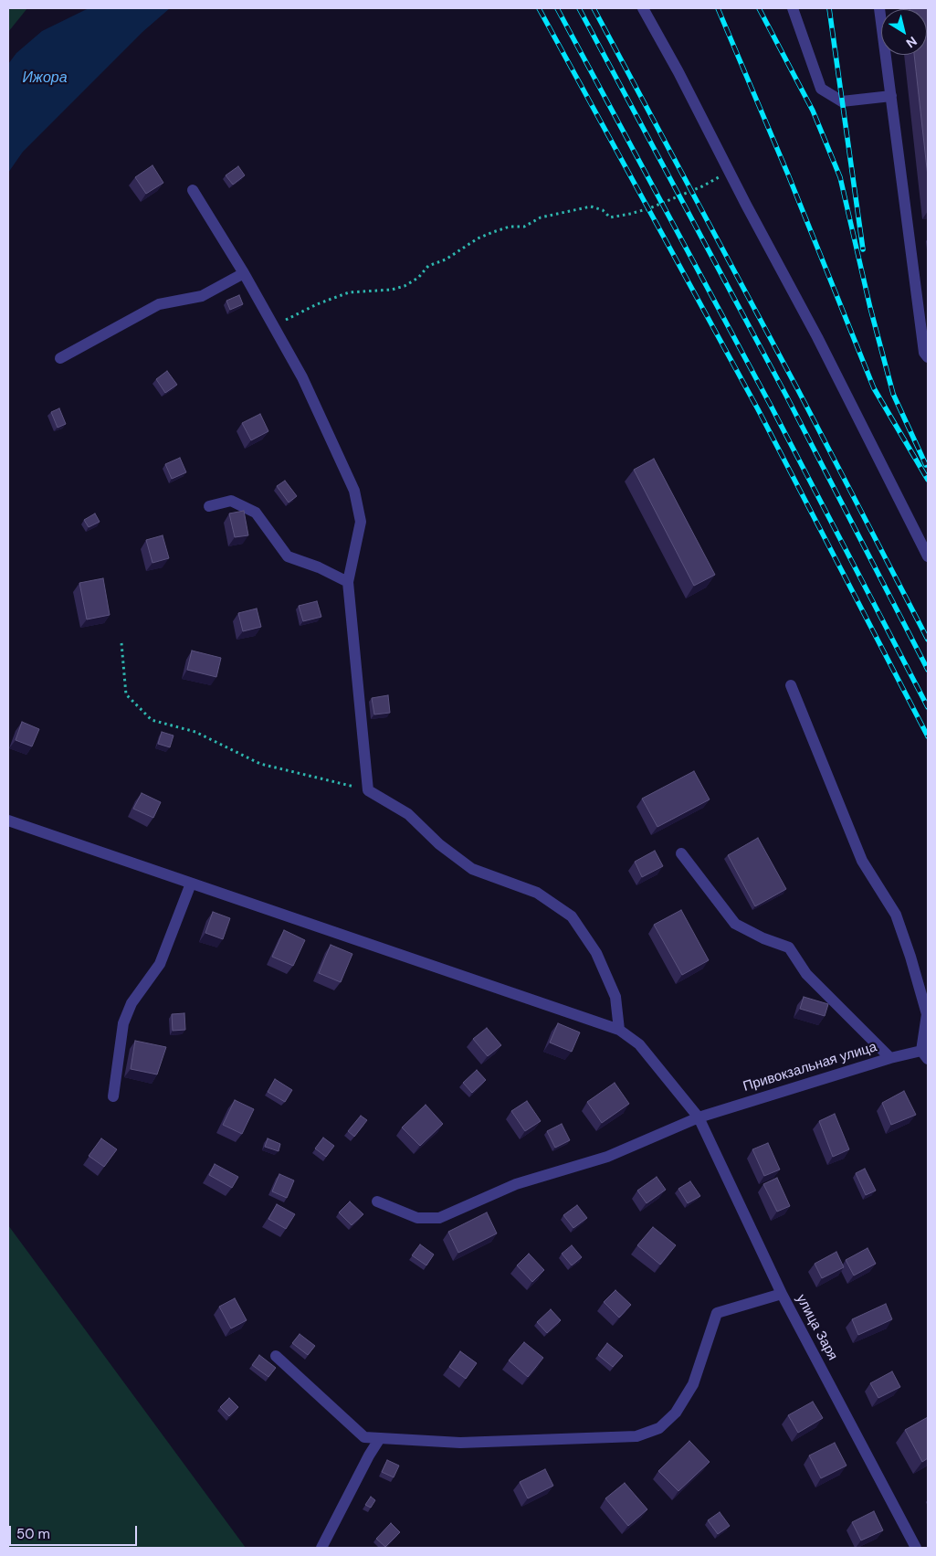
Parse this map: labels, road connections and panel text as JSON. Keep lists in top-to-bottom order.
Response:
{
  "streets": {
    "street": ["Привокзальная улица", "улица Заря"]
  },
  "crossings": [
    ["Привокзальная улица", "улица Заря"]
  ],
  "water": ["Ижора"],
  "scale_bar": "50 m",
  "north": "bottom right"
}
